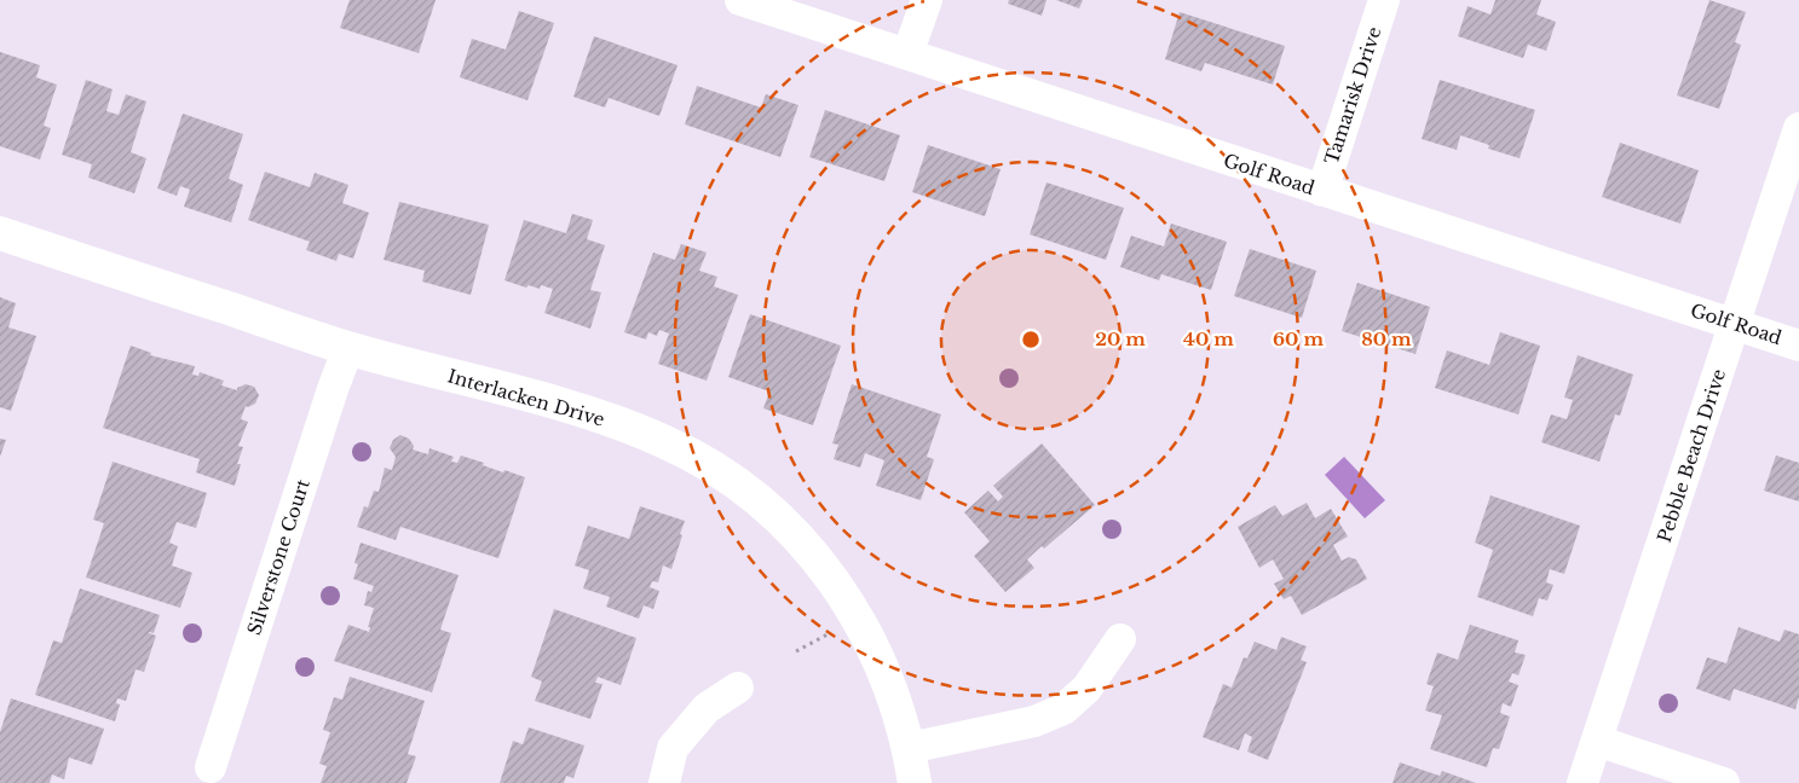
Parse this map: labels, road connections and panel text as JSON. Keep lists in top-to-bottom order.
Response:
{
  "streets": {
    "street": [
      "Tamarisk Drive",
      "Golf Road",
      "Interlacken Drive",
      "Pebble Beach Drive",
      "Silverstone Court"
    ]
  },
  "crossings": [
    ["Tamarisk Drive", "Golf Road"],
    ["Golf Road", "Pebble Beach Drive"],
    ["Interlacken Drive", "Silverstone Court"]
  ],
  "rings": [
    "20 m",
    "40 m",
    "60 m",
    "80 m"
  ]
}
